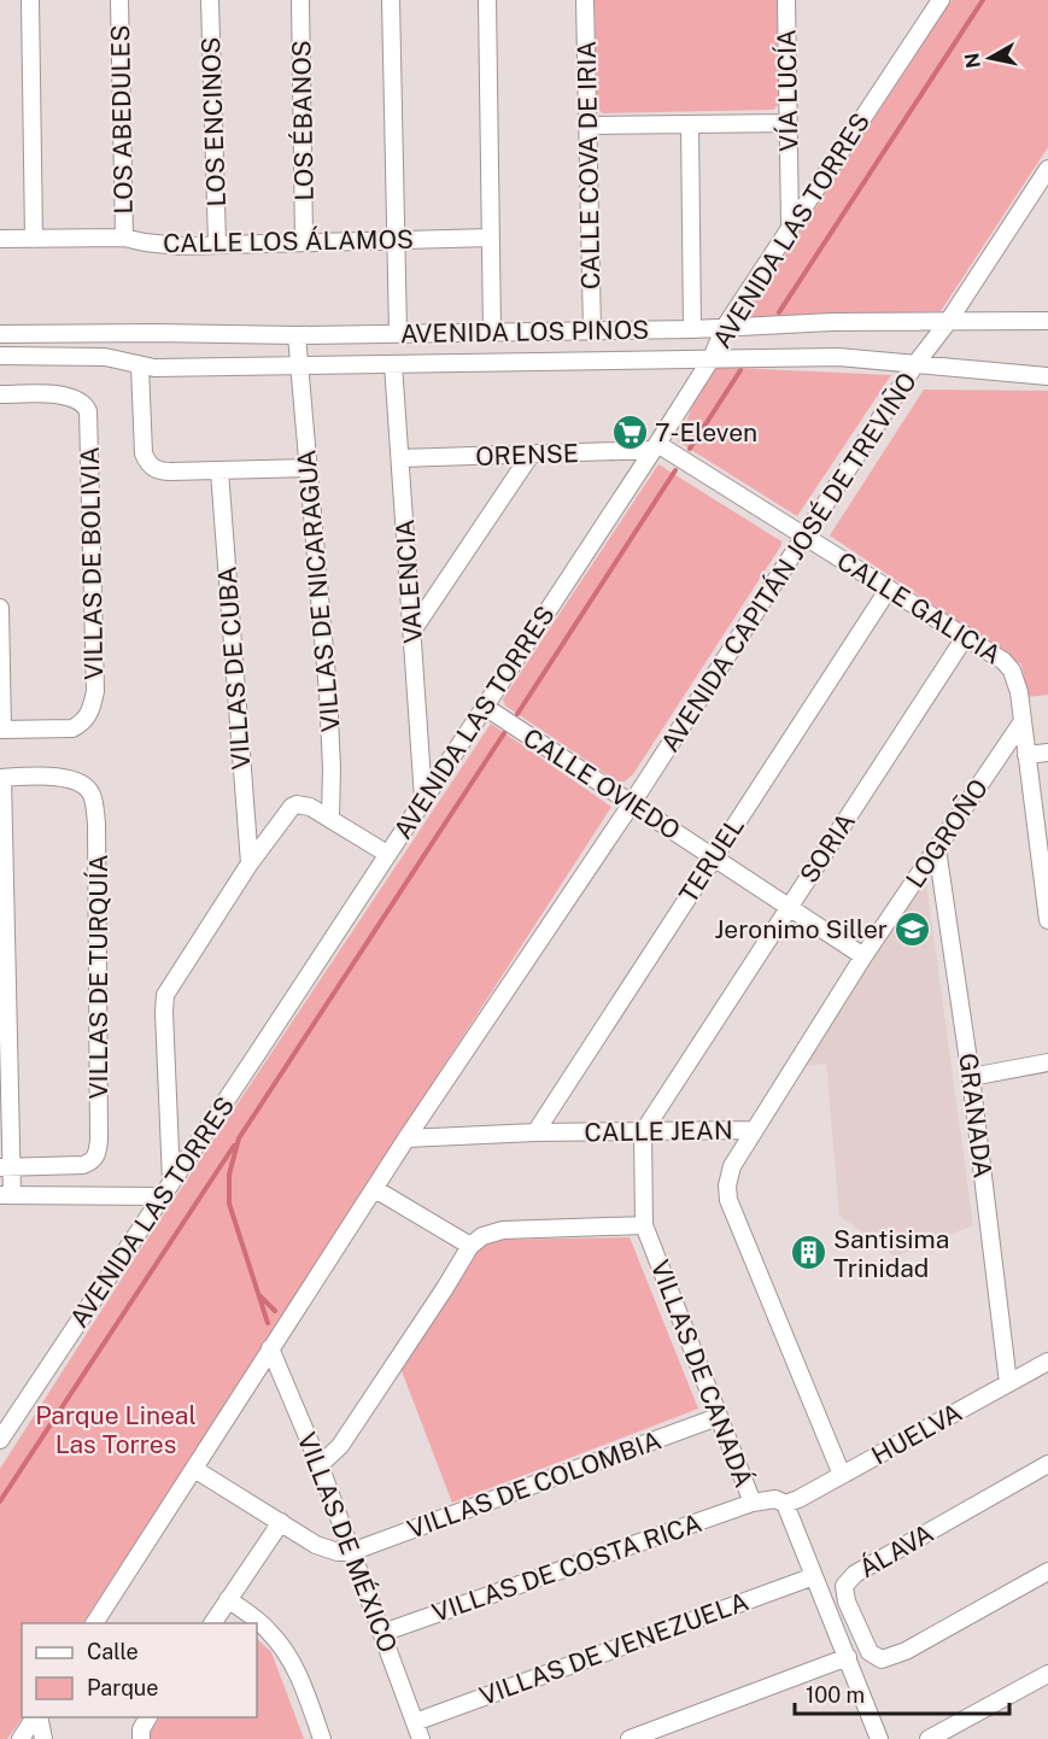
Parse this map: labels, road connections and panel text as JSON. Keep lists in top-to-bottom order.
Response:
{
  "streets": {
    "street": [
      "VÍA LUCÍA",
      "LOS ABEDULES",
      "LOS ÉBANOS",
      "LOS ENCINOS",
      "CALLE COVA DE IRIA",
      "AVENIDA LAS TORRES",
      "CALLE LOS ÁLAMOS",
      "AVENIDA LOS PINOS",
      "ORENSE",
      "AVENIDA CAPITÁN JOSÉ DE TREVIÑO",
      "VILLAS DE BOLIVIA",
      "VALENCIA",
      "VILLAS DE NICARAGUA",
      "CALLE GALICIA",
      "VILLAS DE CUBA",
      "CALLE OVIEDO",
      "LOGROÑO",
      "SORIA",
      "TERUEL",
      "VILLAS DE TURQUÍA",
      "GRANADA",
      "CALLE JEAN",
      "VILLAS DE CANADÁ",
      "HUELVA",
      "VILLAS DE COLOMBIA",
      "VILLAS DE MÉXICO",
      "ÁLAVA",
      "VILLAS DE COSTA RICA",
      "VILLAS DE VENEZUELA"
    ]
  },
  "crossings": [
    ["VÍA LUCÍA", "AVENIDA LAS TORRES"],
    ["LOS ABEDULES", "CALLE LOS ÁLAMOS"],
    ["LOS ÉBANOS", "CALLE LOS ÁLAMOS"],
    ["LOS ENCINOS", "CALLE LOS ÁLAMOS"],
    ["CALLE COVA DE IRIA", "AVENIDA LOS PINOS"],
    ["AVENIDA LAS TORRES", "AVENIDA LOS PINOS"],
    ["AVENIDA LAS TORRES", "ORENSE"],
    ["AVENIDA LAS TORRES", "VALENCIA"],
    ["AVENIDA LAS TORRES", "CALLE GALICIA"],
    ["AVENIDA LAS TORRES", "CALLE OVIEDO"],
    ["AVENIDA LOS PINOS", "AVENIDA CAPITÁN JOSÉ DE TREVIÑO"],
    ["AVENIDA LOS PINOS", "VALENCIA"],
    ["AVENIDA LOS PINOS", "VILLAS DE NICARAGUA"],
    ["ORENSE", "VALENCIA"],
    ["ORENSE", "CALLE GALICIA"],
    ["AVENIDA CAPITÁN JOSÉ DE TREVIÑO", "CALLE GALICIA"],
    ["AVENIDA CAPITÁN JOSÉ DE TREVIÑO", "CALLE OVIEDO"],
    ["CALLE GALICIA", "LOGROÑO"],
    ["CALLE GALICIA", "SORIA"],
    ["CALLE GALICIA", "TERUEL"],
    ["CALLE OVIEDO", "LOGROÑO"],
    ["CALLE OVIEDO", "SORIA"],
    ["CALLE OVIEDO", "TERUEL"],
    ["LOGROÑO", "GRANADA"],
    ["LOGROÑO", "CALLE JEAN"],
    ["SORIA", "CALLE JEAN"],
    ["SORIA", "VILLAS DE CANADÁ"],
    ["TERUEL", "CALLE JEAN"],
    ["GRANADA", "HUELVA"],
    ["CALLE JEAN", "VILLAS DE CANADÁ"],
    ["CALLE JEAN", "HUELVA"],
    ["VILLAS DE CANADÁ", "HUELVA"],
    ["VILLAS DE CANADÁ", "VILLAS DE COLOMBIA"],
    ["VILLAS DE CANADÁ", "VILLAS DE COSTA RICA"],
    ["VILLAS DE CANADÁ", "VILLAS DE VENEZUELA"],
    ["VILLAS DE COLOMBIA", "VILLAS DE MÉXICO"],
    ["VILLAS DE MÉXICO", "VILLAS DE COSTA RICA"],
    ["VILLAS DE MÉXICO", "VILLAS DE VENEZUELA"]
  ],
  "parks": ["Parque Lineal Las Torres"],
  "places": {
    "supermarket": ["7-Eleven"],
    "school or university": ["Jeronimo Siller"],
    "building": ["Santisima Trinidad"]
  },
  "legend": ["Calle", "Parque"],
  "scale_bar": "100 m",
  "north": "left"
}
